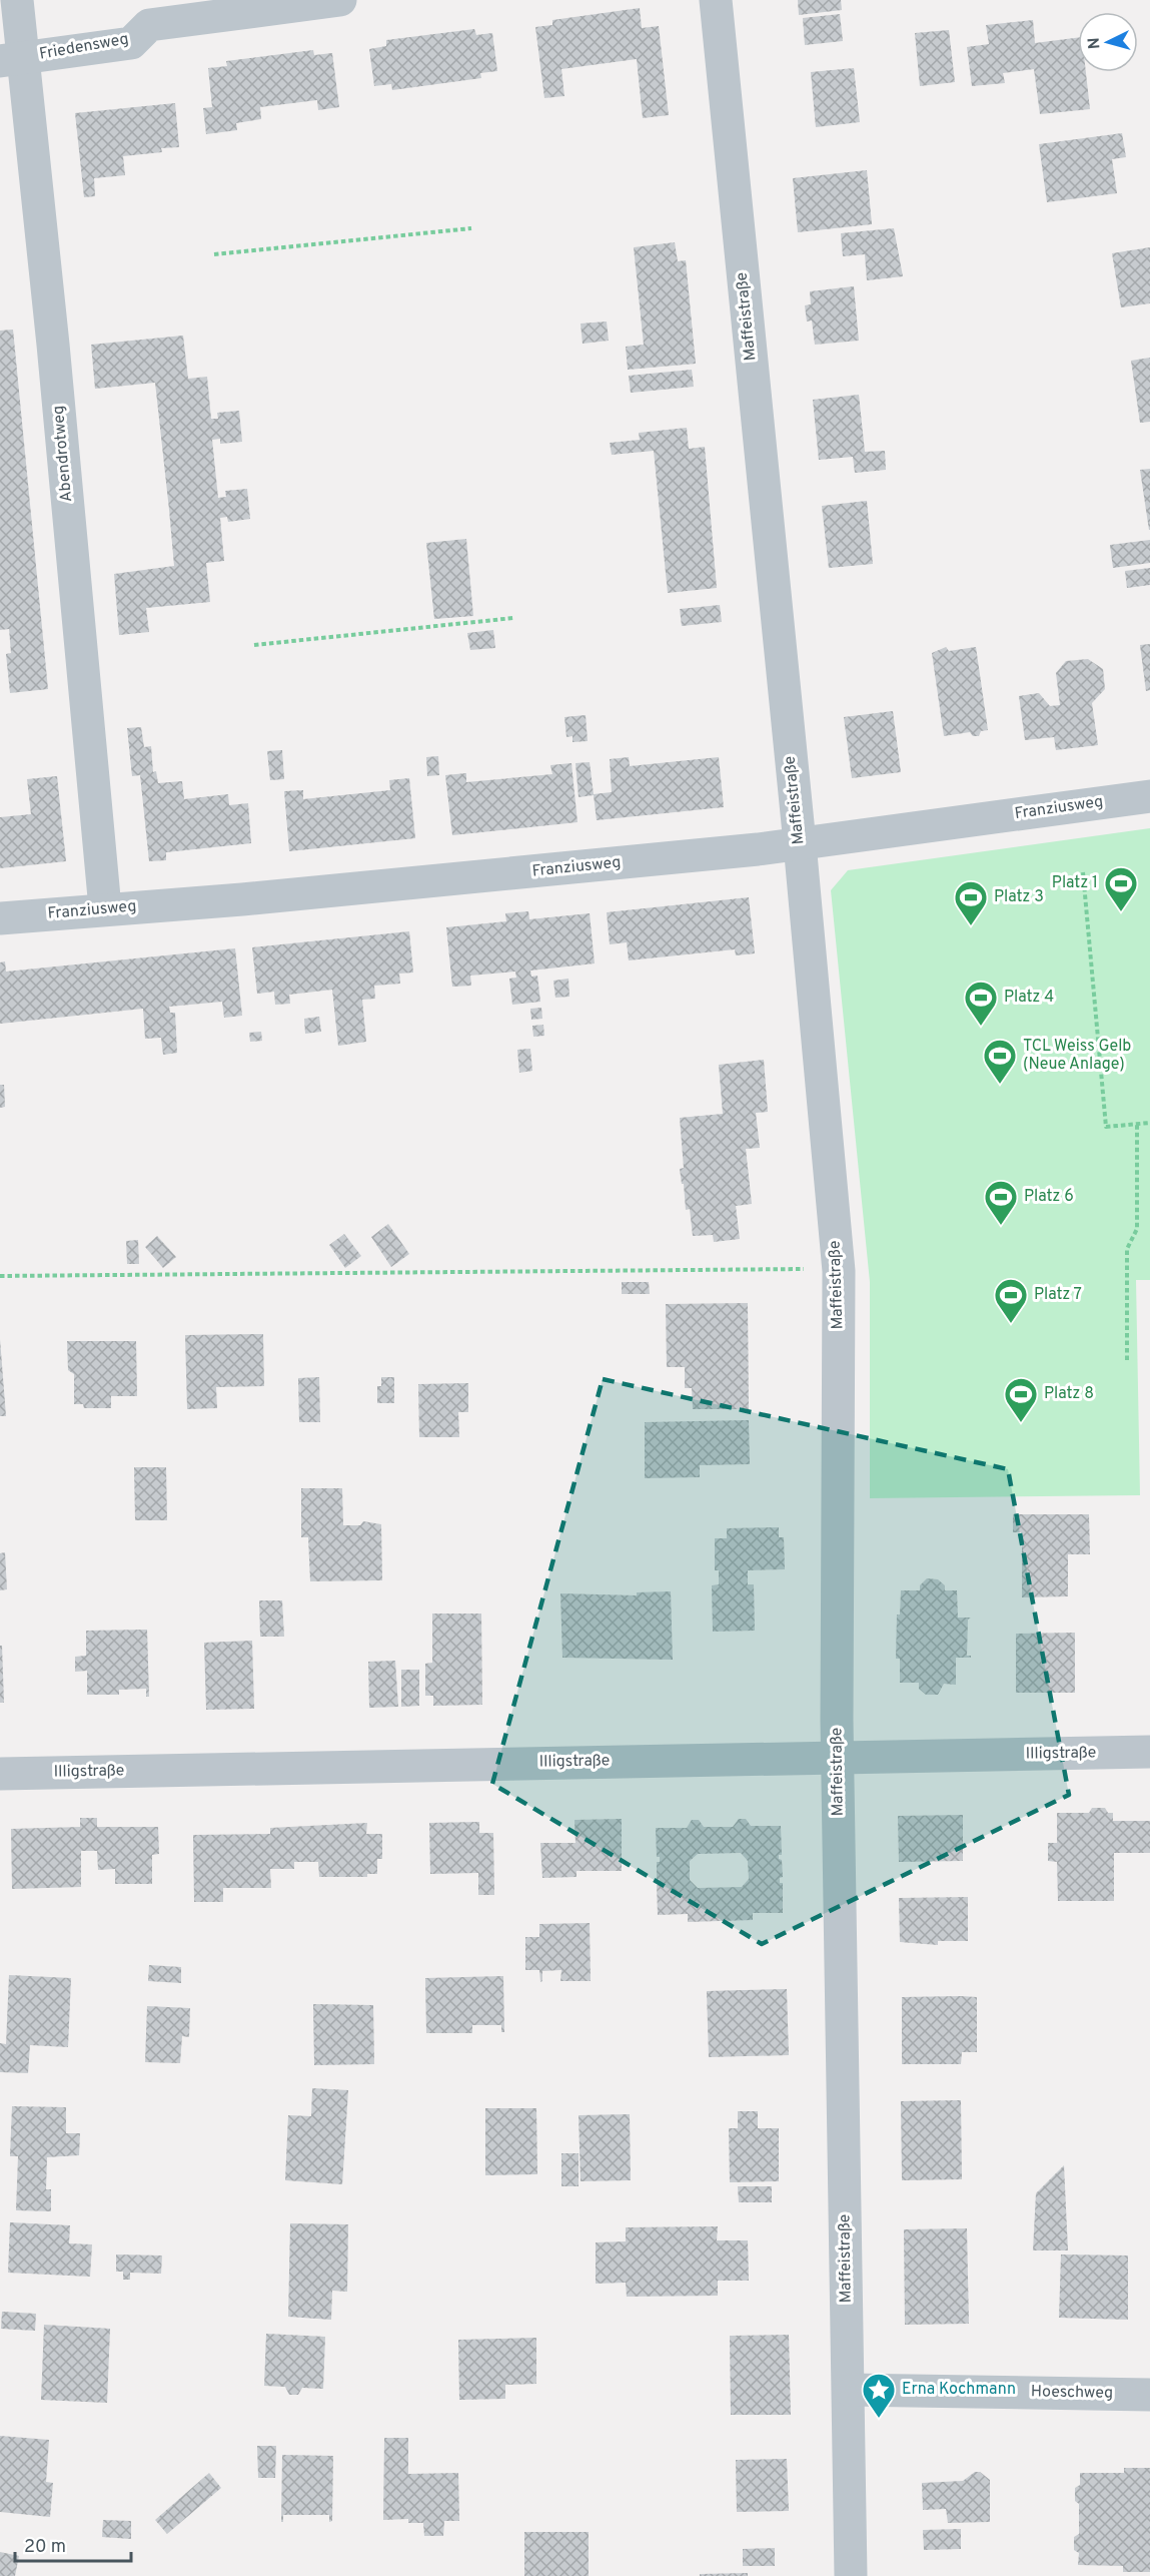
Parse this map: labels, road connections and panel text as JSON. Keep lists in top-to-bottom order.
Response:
{
  "streets": {
    "street": [
      "Friedensweg",
      "Maffeistraße",
      "Abendrotweg",
      "Franziusweg",
      "Illigstraße",
      "Hoeschweg"
    ]
  },
  "crossings": [
    ["Friedensweg", "Abendrotweg"],
    ["Maffeistraße", "Franziusweg"],
    ["Maffeistraße", "Illigstraße"],
    ["Maffeistraße", "Hoeschweg"],
    ["Abendrotweg", "Franziusweg"]
  ],
  "places": {
    "sports": [
      "Platz 1",
      "Platz 3",
      "Platz 4",
      "TCL Weiss Gelb (Neue Anlage)",
      "Platz 6",
      "Platz 7",
      "Platz 8"
    ],
    "place": ["Erna Kochmann"]
  },
  "scale_bar": "20 m",
  "north": "left"
}
